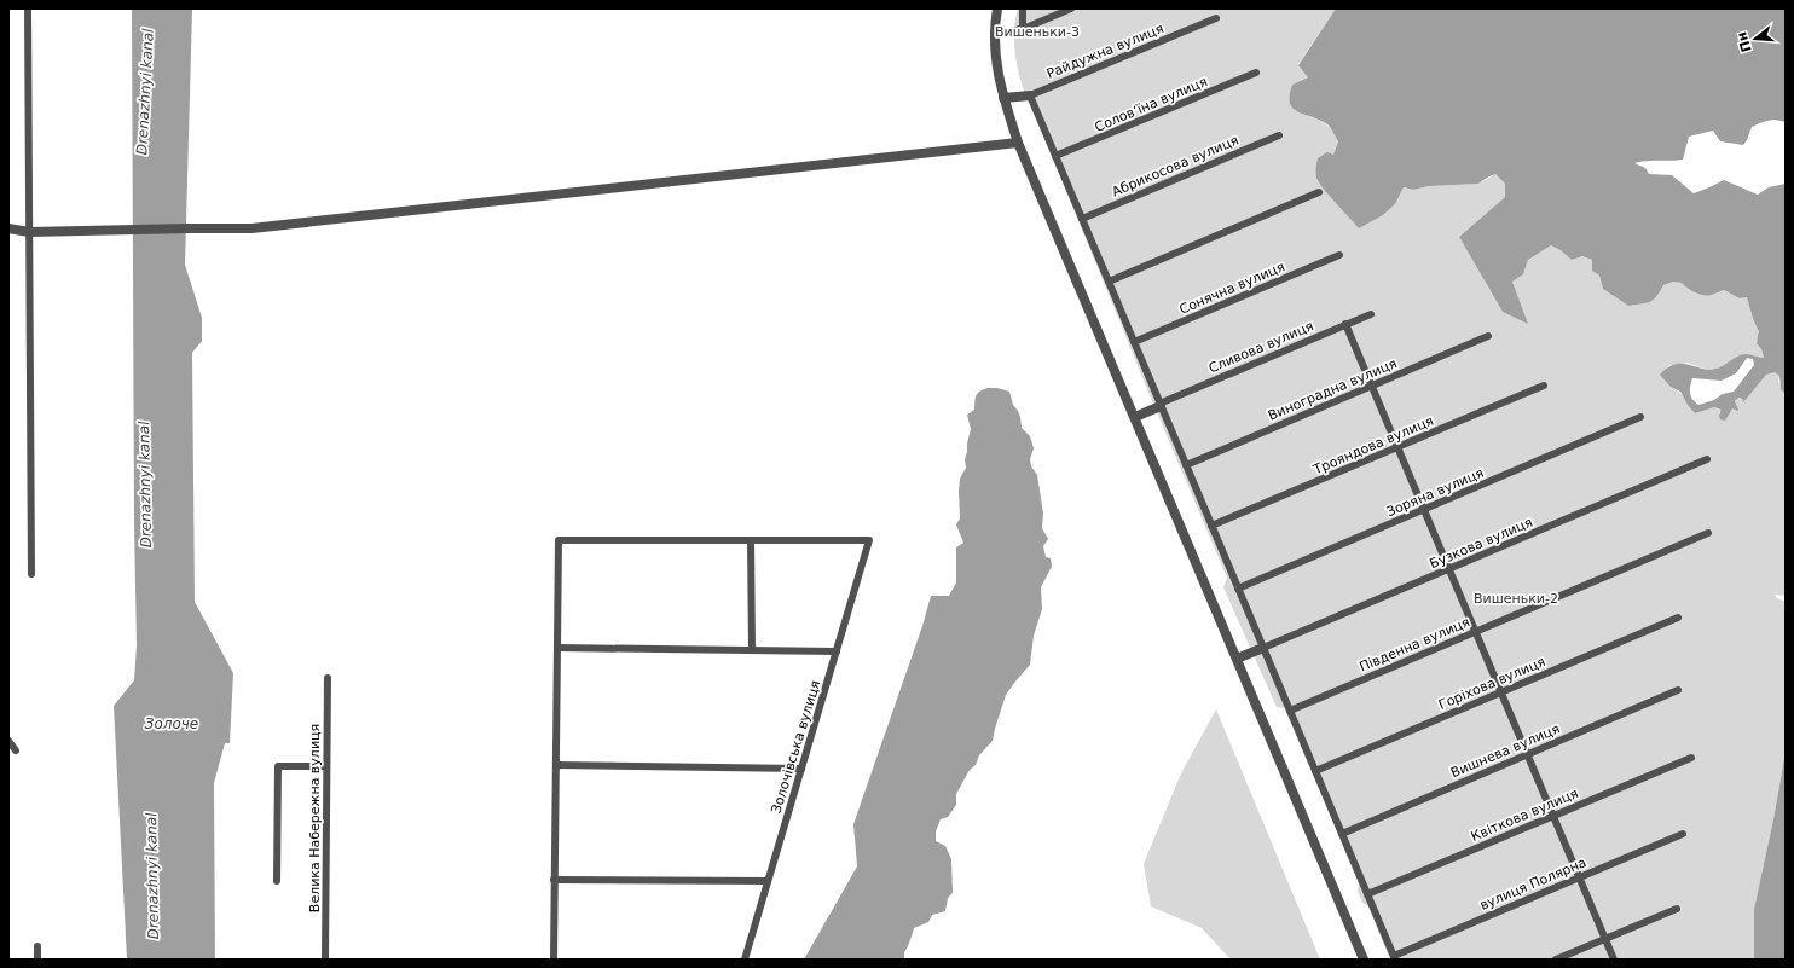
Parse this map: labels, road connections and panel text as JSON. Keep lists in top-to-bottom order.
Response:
{
  "streets": {
    "street": [
      "Райдужна вулиця",
      "Соловʼїна вулиця",
      "Абрикосова вулиця",
      "Сонячна вулиця",
      "Сливова вулиця",
      "Виноградна вулиця",
      "Трояндова вулиця",
      "Зоряна вулиця",
      "Бузкова вулиця",
      "Південна вулиця",
      "Горіхова вулиця",
      "Золочівська вулиця",
      "Вишнева вулиця",
      "Квіткова вулиця",
      "Велика Набережна вулиця",
      "вулиця Полярна"
    ]
  },
  "water": ["Drenazhnyi kanal", "Золоче"],
  "parks": ["Вишеньки-3", "Вишеньки-2"],
  "north": "left"
}
